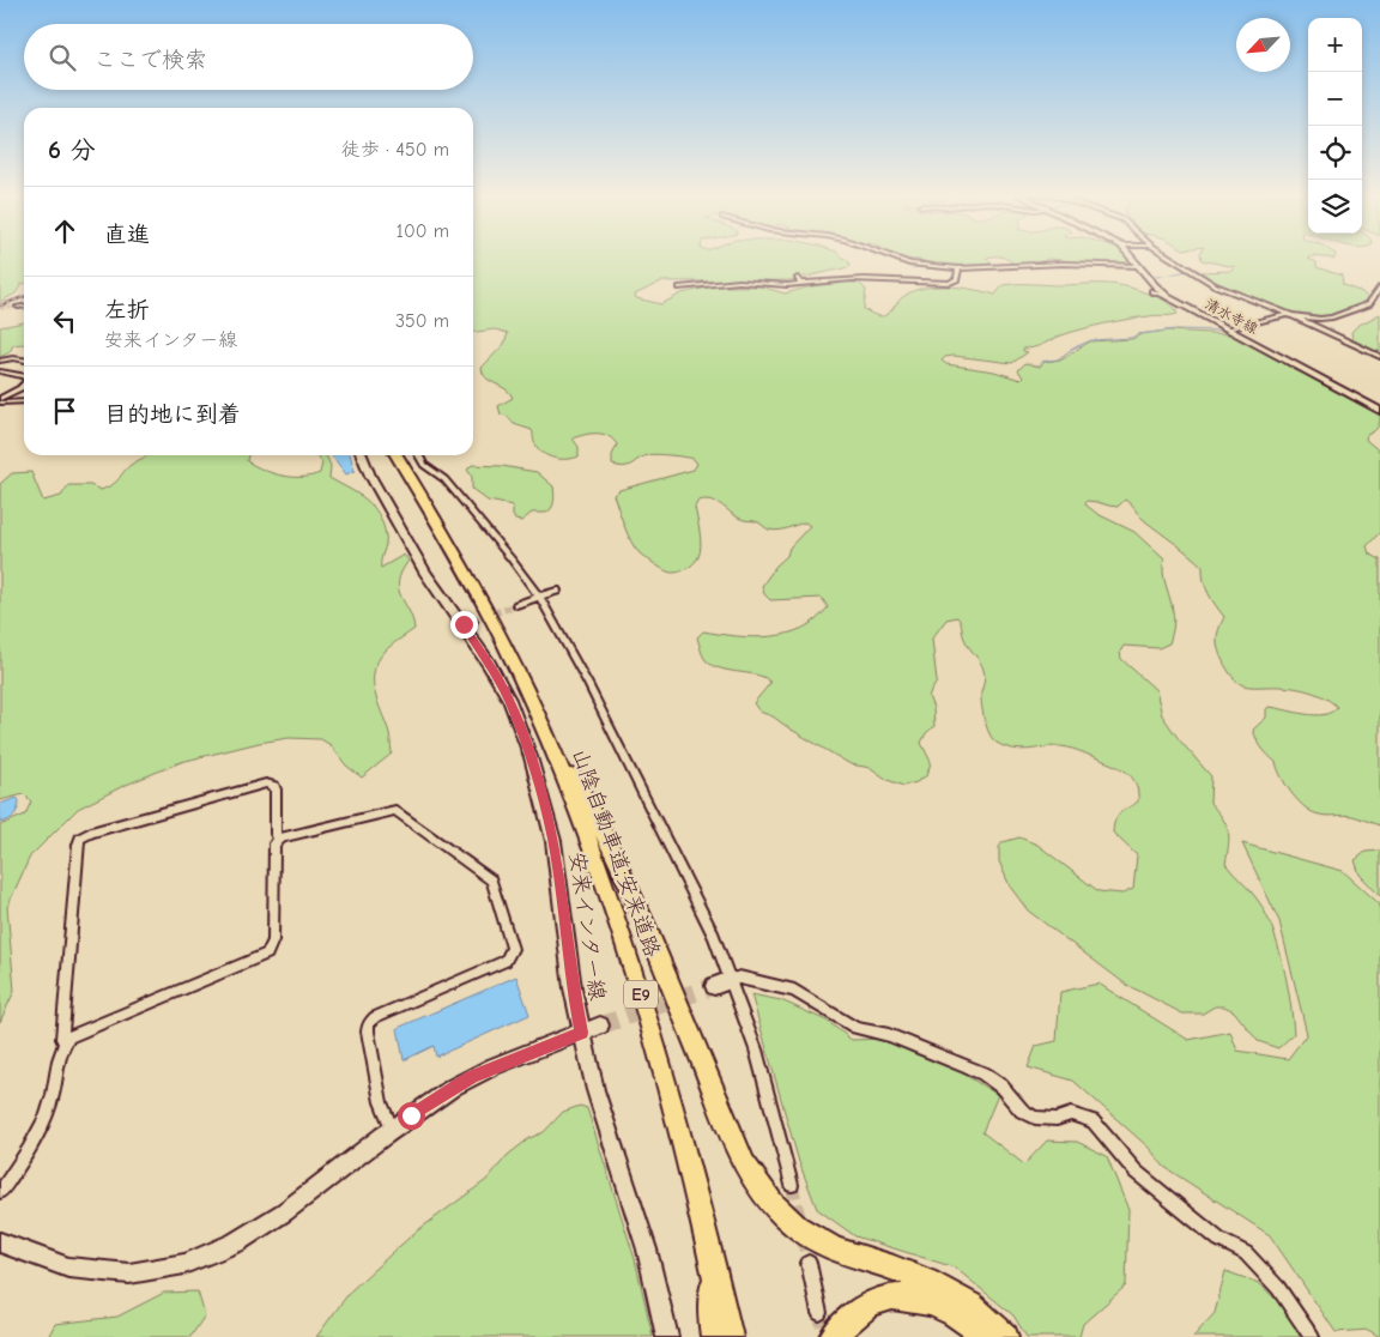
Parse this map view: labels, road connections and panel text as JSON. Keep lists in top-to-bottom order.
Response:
{
  "streets": {
    "highway": ["山陰自動車道;安来道路", "E9"],
    "main road": ["清水寺線", "安来インター線"]
  },
  "north": "bottom left",
  "page": {
    "map_buttons": ["+", "−"],
    "search": "ここで検索",
    "heading": ["6 分", "徒歩 · 450 m"],
    "list": [
      ["直進", "100 m"],
      ["左折", "安来インター線", "350 m"],
      "目的地に到着"
    ]
  }
}
